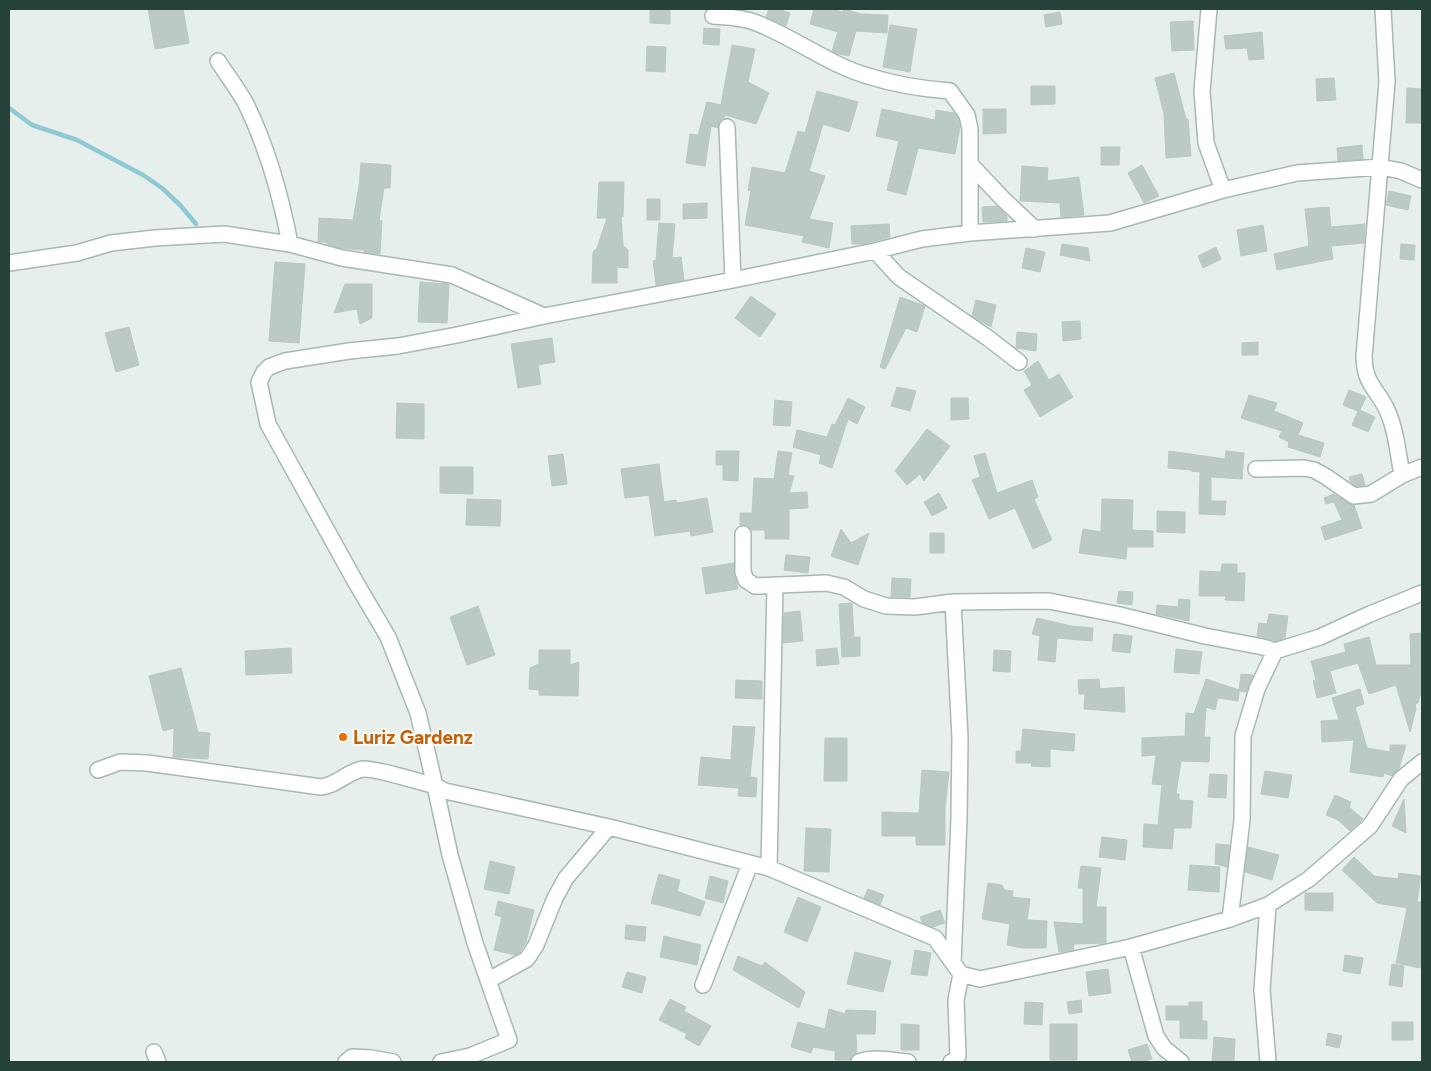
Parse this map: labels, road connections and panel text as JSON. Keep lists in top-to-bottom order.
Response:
{
  "places": ["Luriz Gardenz"]
}
